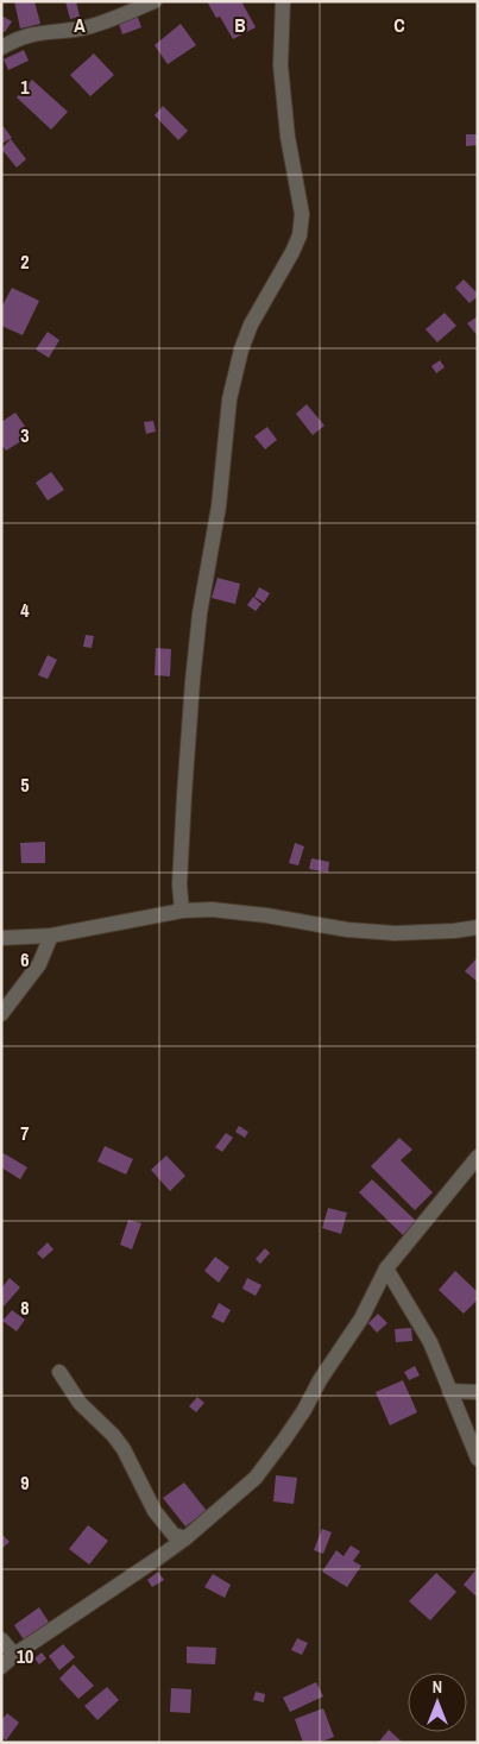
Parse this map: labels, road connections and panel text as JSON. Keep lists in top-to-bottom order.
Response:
{
  "north": "top",
  "grid": {
    "columns": ["A", "B", "C"],
    "rows": [
      "1",
      "2",
      "3",
      "4",
      "5",
      "6",
      "7",
      "8",
      "9",
      "10"
    ]
  }
}
